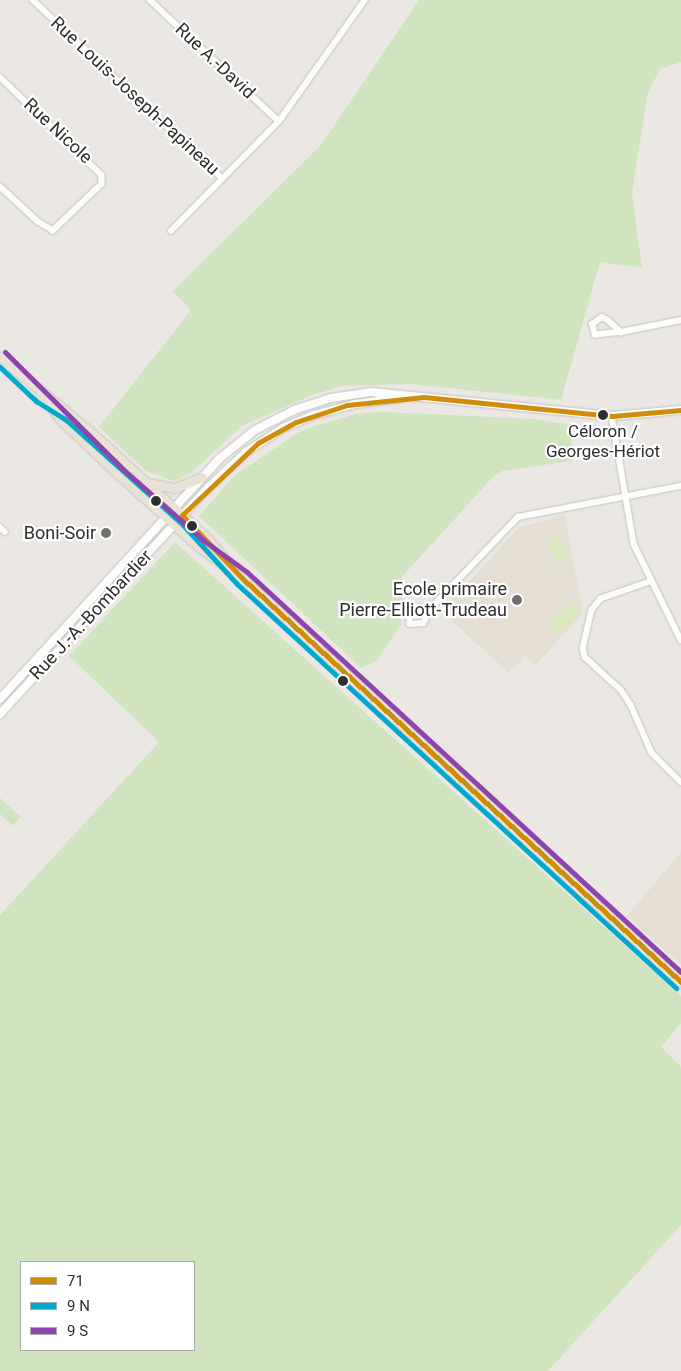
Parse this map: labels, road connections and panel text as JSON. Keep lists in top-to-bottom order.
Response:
{
  "streets": {
    "street": [
      "Rue A.-David",
      "Rue Louis-Joseph-Papineau",
      "Rue Nicole",
      "Rue J.-A.-Bombardier"
    ]
  },
  "crossings": [
    ["Rue A.-David", "Rue Louis-Joseph-Papineau"]
  ],
  "places": ["Céloron / Georges-Hériot", "Boni-Soir", "Ecole primaire Pierre-Elliott-Trudeau"],
  "lines": ["transit line 71"],
  "legend": ["71", "9 N", "9 S"]
}
